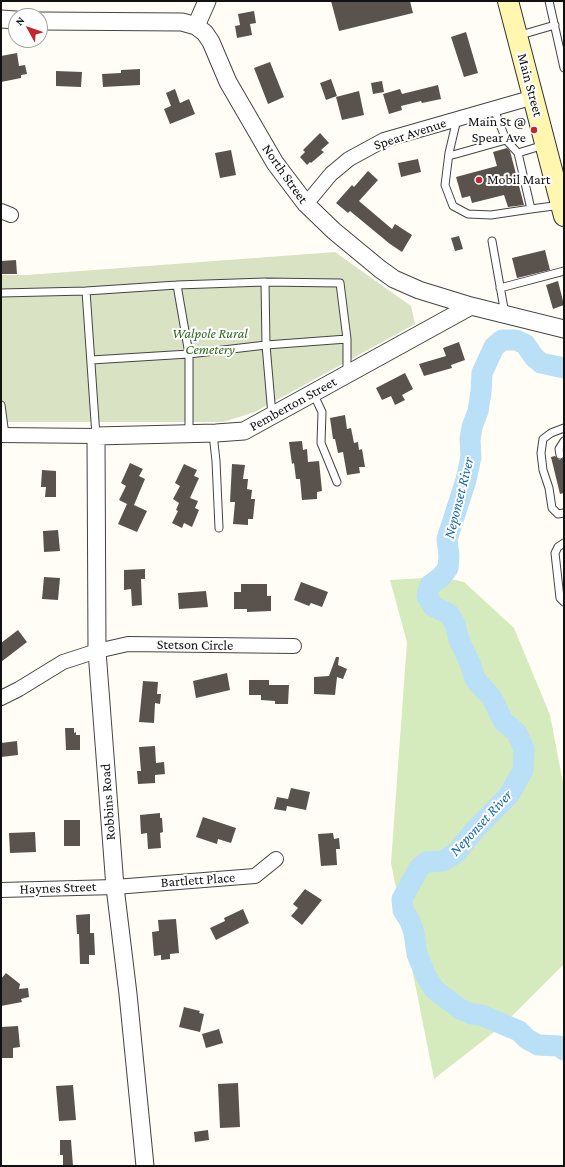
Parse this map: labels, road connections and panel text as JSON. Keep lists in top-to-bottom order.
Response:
{
  "streets": {
    "main road": ["Main Street"],
    "street": [
      "Spear Avenue",
      "North Street",
      "Pemberton Street",
      "Stetson Circle",
      "Robbins Road",
      "Bartlett Place",
      "Haynes Street"
    ]
  },
  "crossings": [
    ["Main Street", "Spear Avenue"],
    ["Spear Avenue", "North Street"],
    ["North Street", "Pemberton Street"],
    ["Pemberton Street", "Robbins Road"],
    ["Stetson Circle", "Robbins Road"],
    ["Robbins Road", "Bartlett Place"],
    ["Robbins Road", "Haynes Street"],
    ["Bartlett Place", "Haynes Street"]
  ],
  "water": ["Neponset River"],
  "parks": ["Walpole Rural Cemetery"],
  "places": ["Main St @ Spear Ave", "Mobil Mart"],
  "north": "top left"
}
